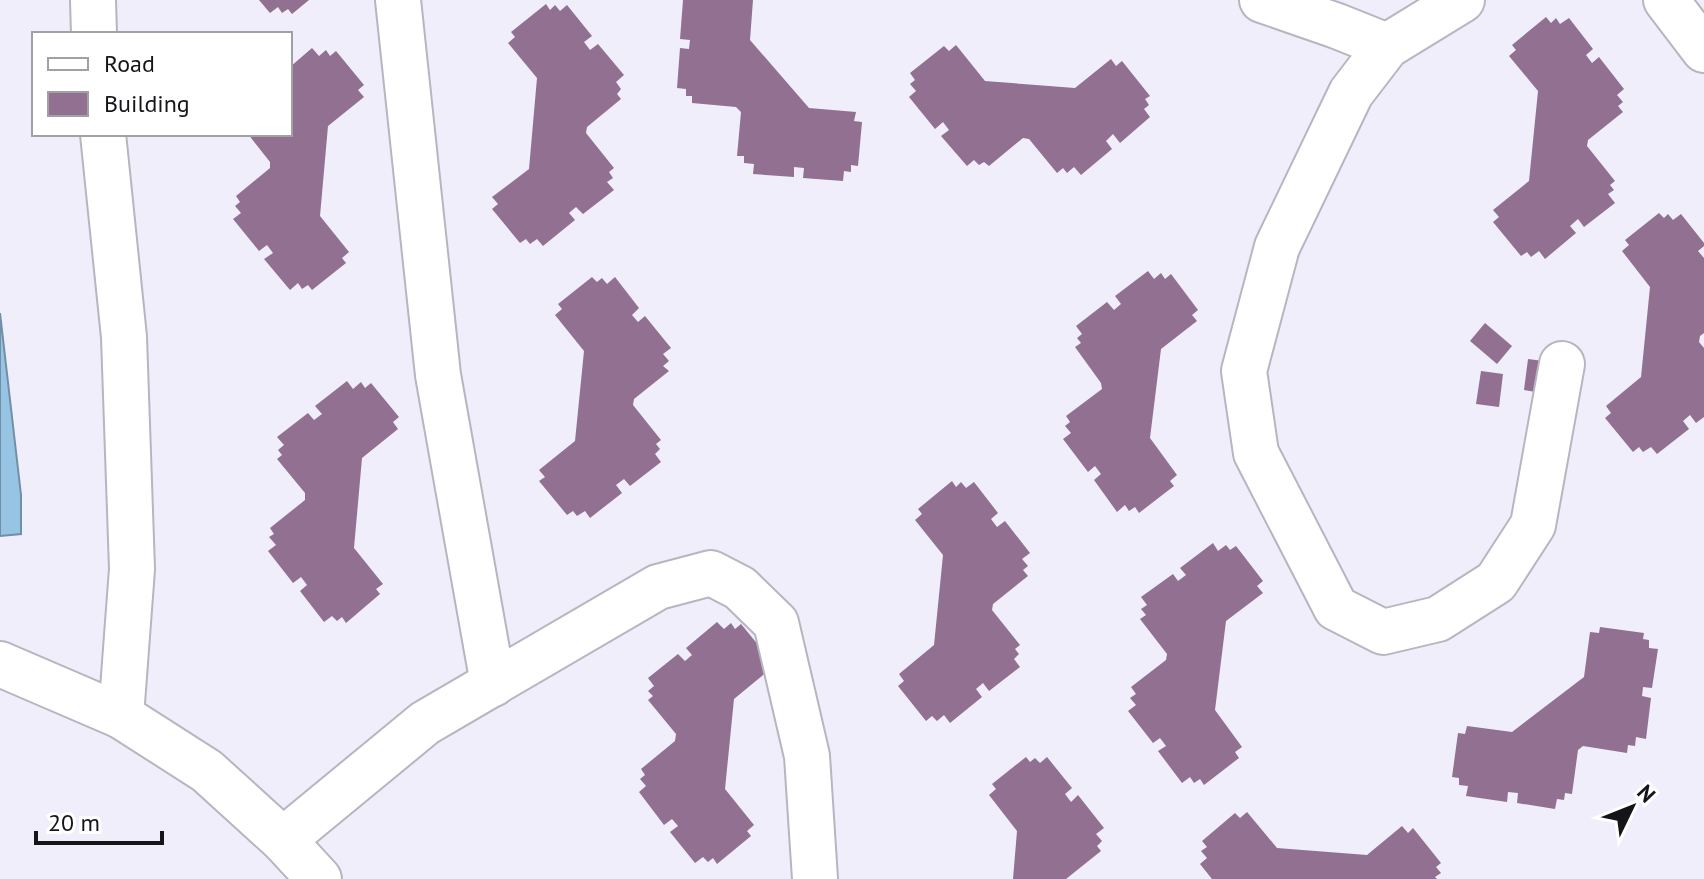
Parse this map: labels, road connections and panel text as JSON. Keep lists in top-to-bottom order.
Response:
{
  "legend": ["Road", "Building"],
  "scale_bar": "20 m",
  "north": "top right"
}
